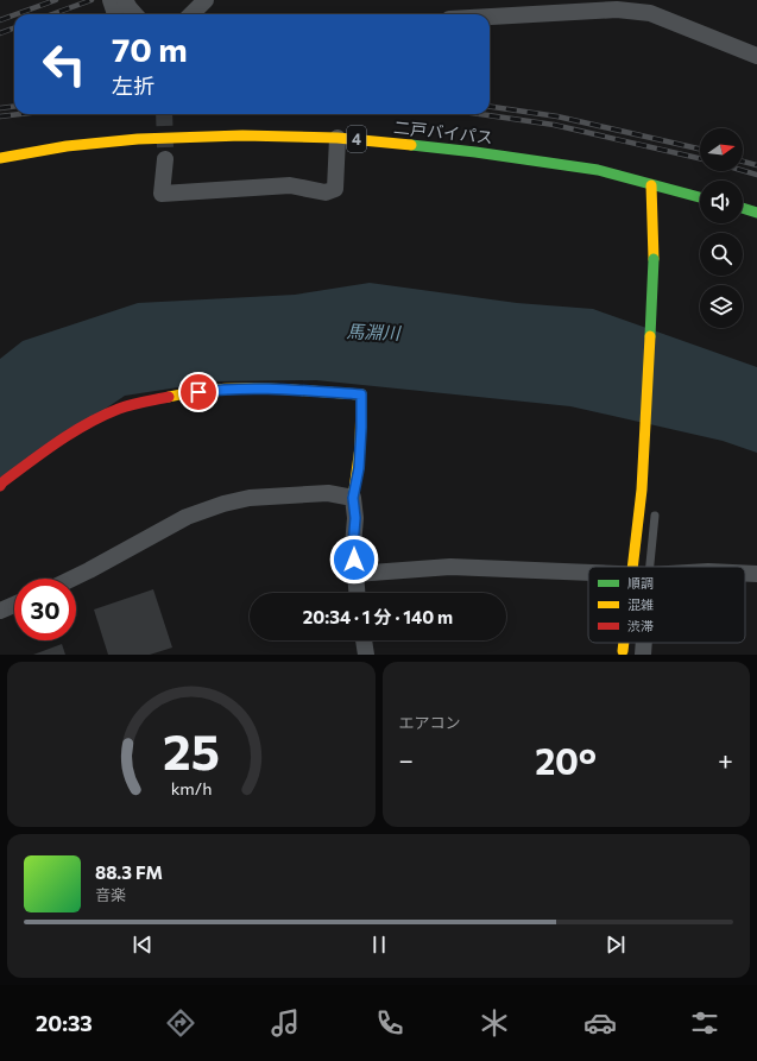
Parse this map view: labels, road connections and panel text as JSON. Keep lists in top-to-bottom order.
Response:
{
  "streets": {
    "main road": ["二戸バイパス", "4"]
  },
  "water": ["馬淵川"],
  "legend": ["順調", "混雑", "渋滞"],
  "north": "right",
  "page": {
    "turn": ["70 m", "左折"],
    "limit": "30",
    "trip": "20:34 · 1 分 · 140 m",
    "tile": "エアコン",
    "heat": ["−", "20°", "+"],
    "song": ["88.3 FM", "音楽"],
    "tabs": "20:33",
    "gauge": ["25", "km/h"]
  }
}
